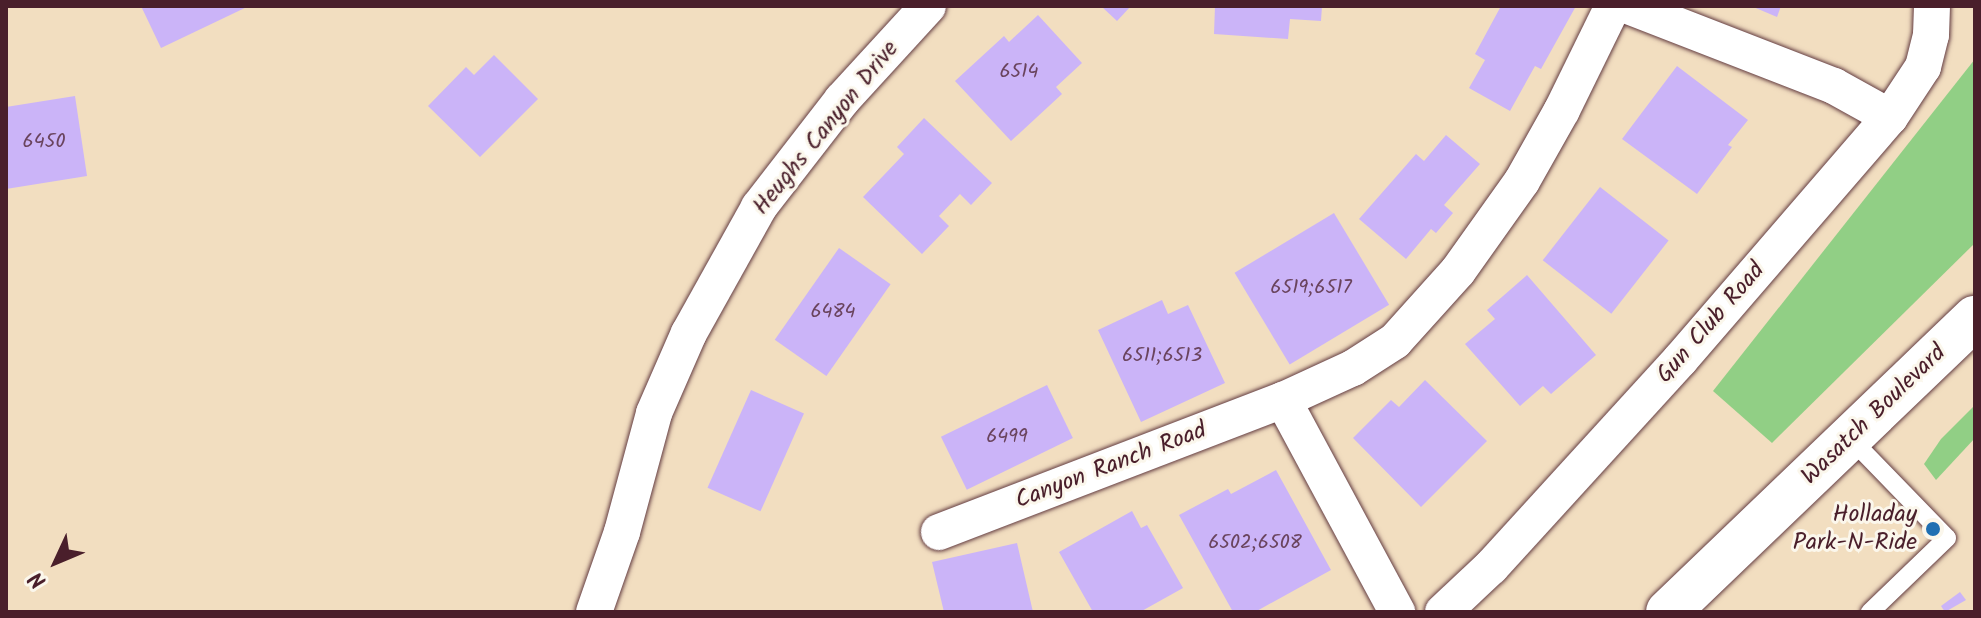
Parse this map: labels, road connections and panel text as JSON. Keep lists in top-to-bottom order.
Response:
{
  "streets": {
    "street": [
      "Heughs Canyon Drive",
      "Gun Club Road",
      "Wasatch Boulevard",
      "Canyon Ranch Road"
    ]
  },
  "places": ["Holladay Park-N-Ride"],
  "house_numbers": [
    "6514",
    "6450",
    "6519;6517",
    "6484",
    "6511;6513",
    "6499",
    "6502;6508"
  ],
  "north": "bottom left"
}
